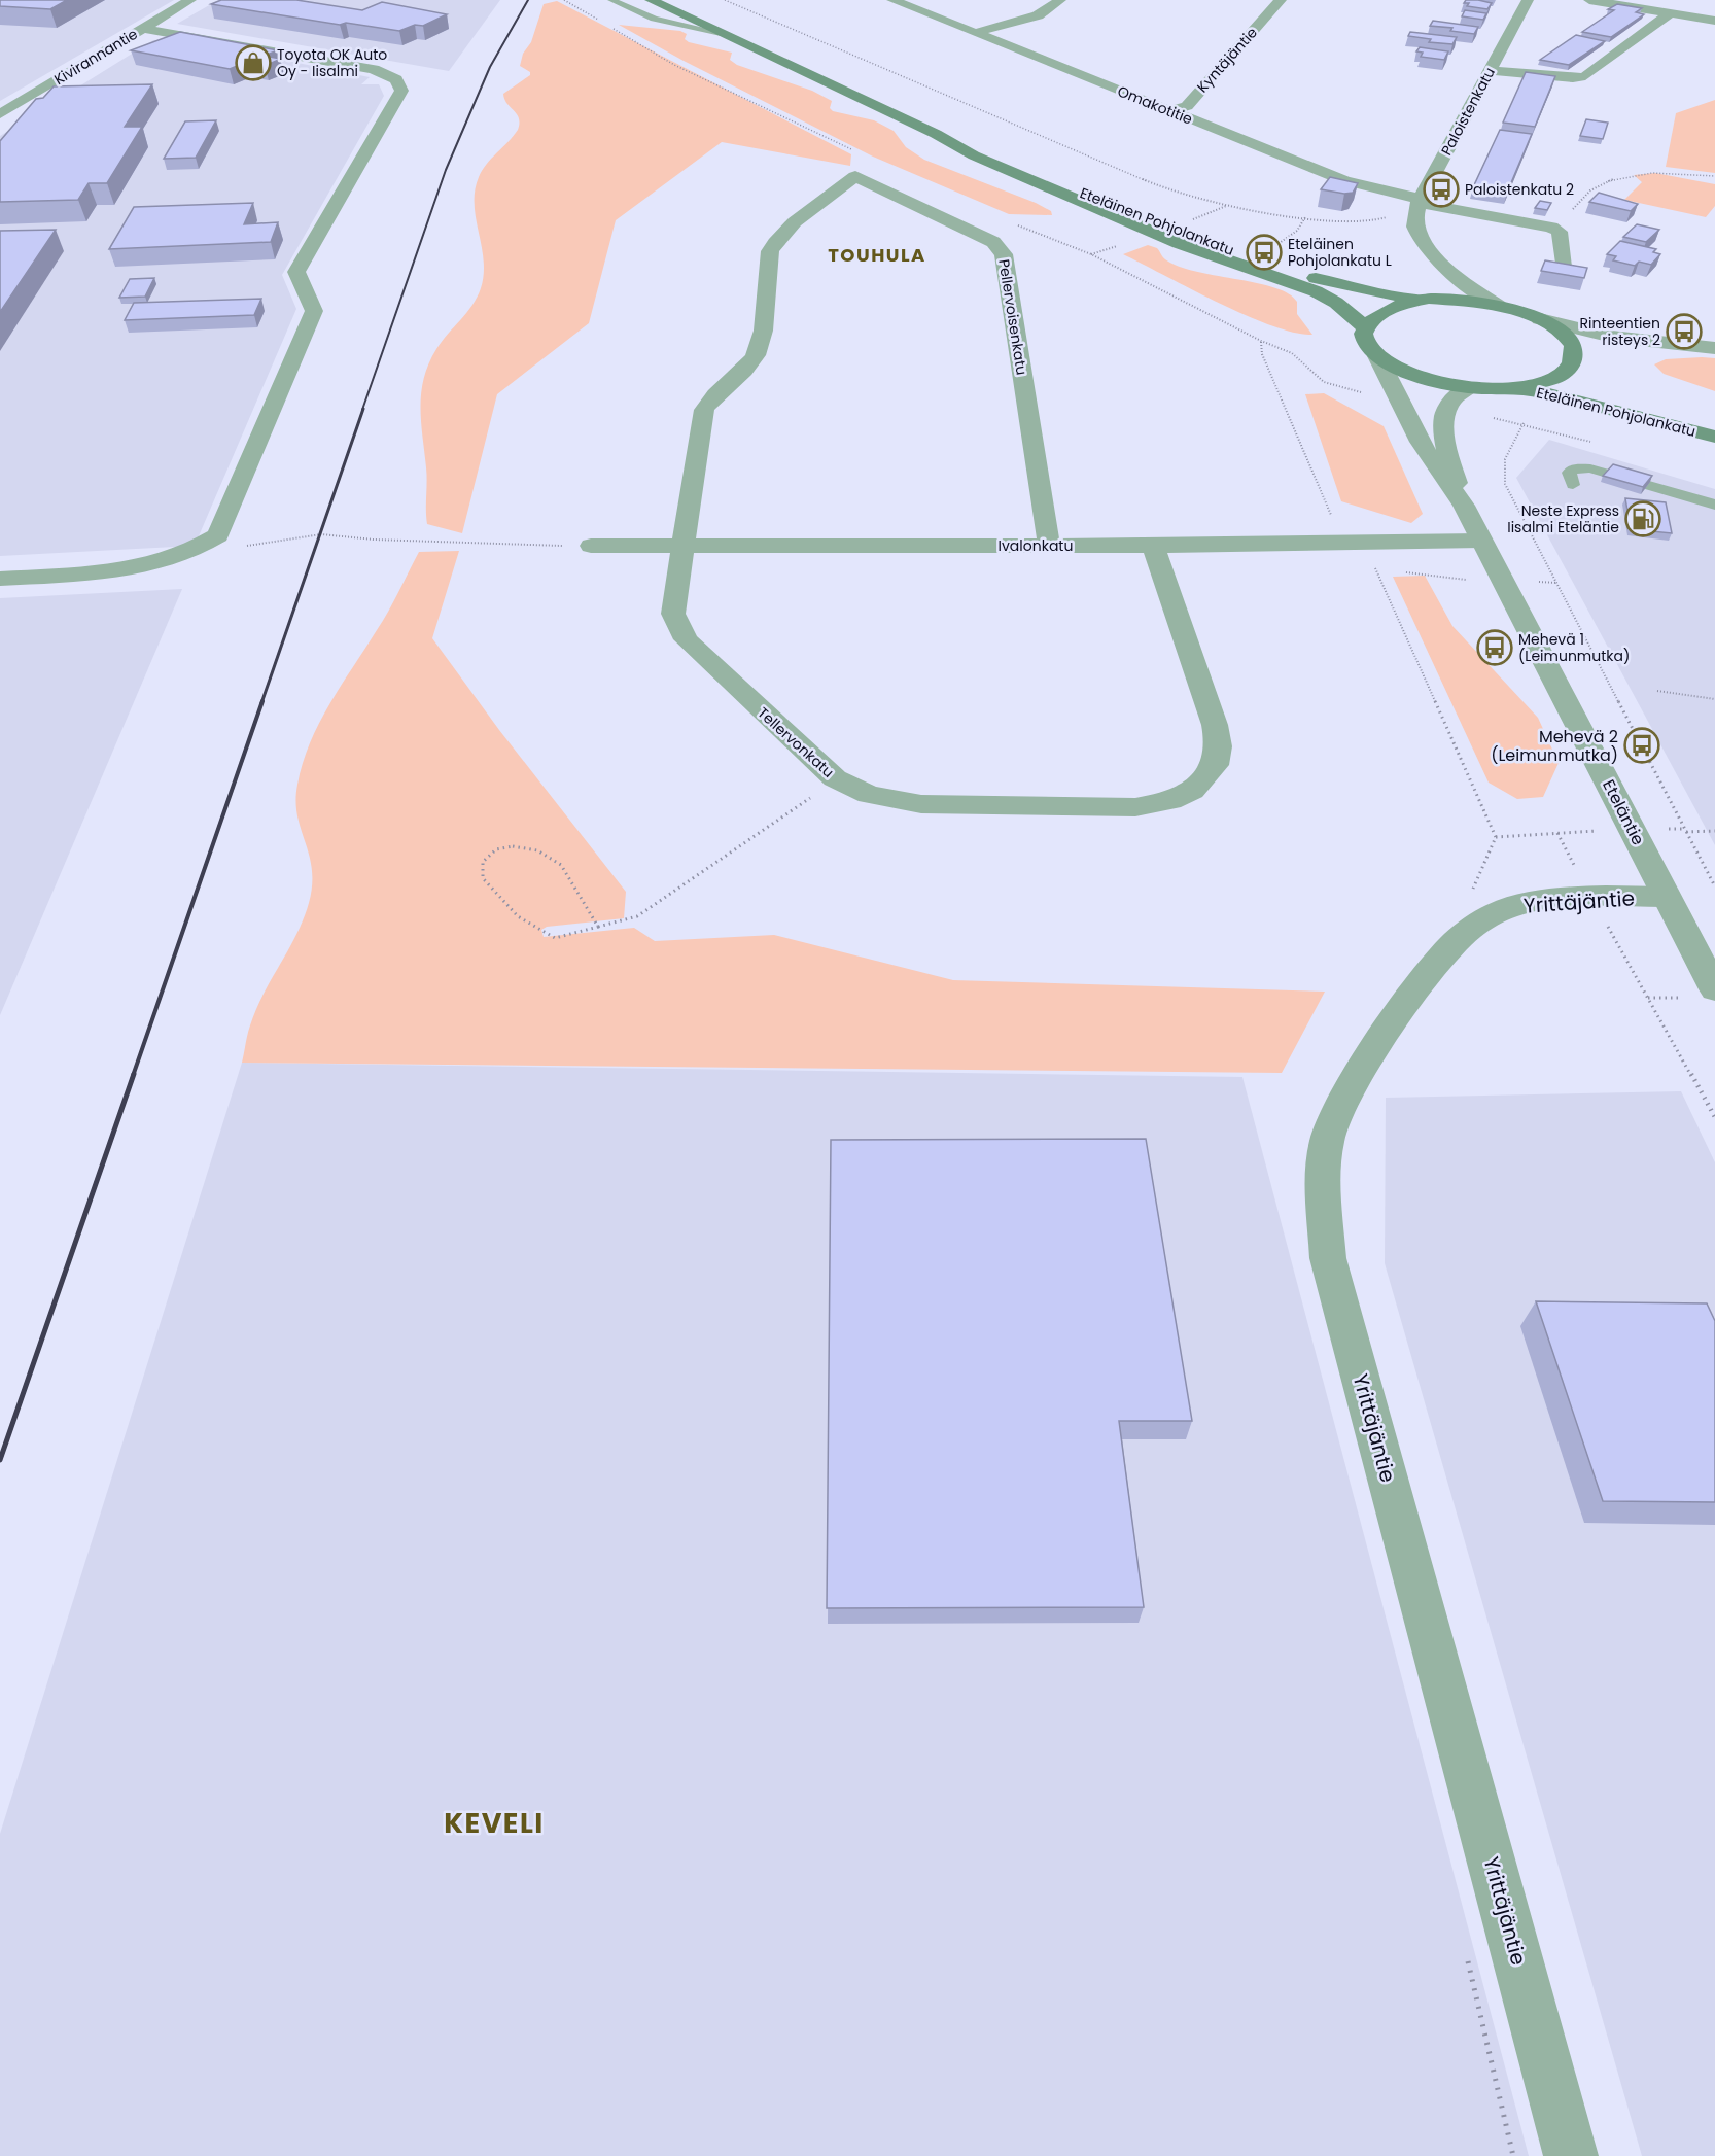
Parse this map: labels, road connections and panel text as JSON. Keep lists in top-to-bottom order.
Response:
{
  "streets": {
    "main road": ["Eteläinen Pohjolankatu"],
    "street": [
      "Kivirannantie",
      "Kyntäjäntie",
      "Omakotitie",
      "Paloistenkatu",
      "Pellervoisenkatu",
      "Ivalonkatu",
      "Tellervonkatu",
      "Eteläntie",
      "Yrittäjäntie"
    ]
  },
  "crossings": [
    ["Kyntäjäntie", "Omakotitie"],
    ["Omakotitie", "Paloistenkatu"],
    ["Paloistenkatu", "Eteläinen Pohjolankatu"],
    ["Pellervoisenkatu", "Ivalonkatu"],
    ["Pellervoisenkatu", "Tellervonkatu"],
    ["Ivalonkatu", "Tellervonkatu"],
    ["Ivalonkatu", "Eteläntie"],
    ["Eteläntie", "Yrittäjäntie"]
  ],
  "districts": ["TOUHULA", "KEVELI"],
  "places": {
    "shop": ["Toyota OK Auto Oy - Iisalmi"],
    "bus stop": [
      "Paloistenkatu 2",
      "Eteläinen Pohjolankatu L",
      "Rinteentien risteys 2",
      "Mehevä 1 (Leimunmutka)",
      "Mehevä 2 (Leimunmutka)"
    ],
    "fuel station": ["Neste Express Iisalmi Eteläntie"]
  }
}
